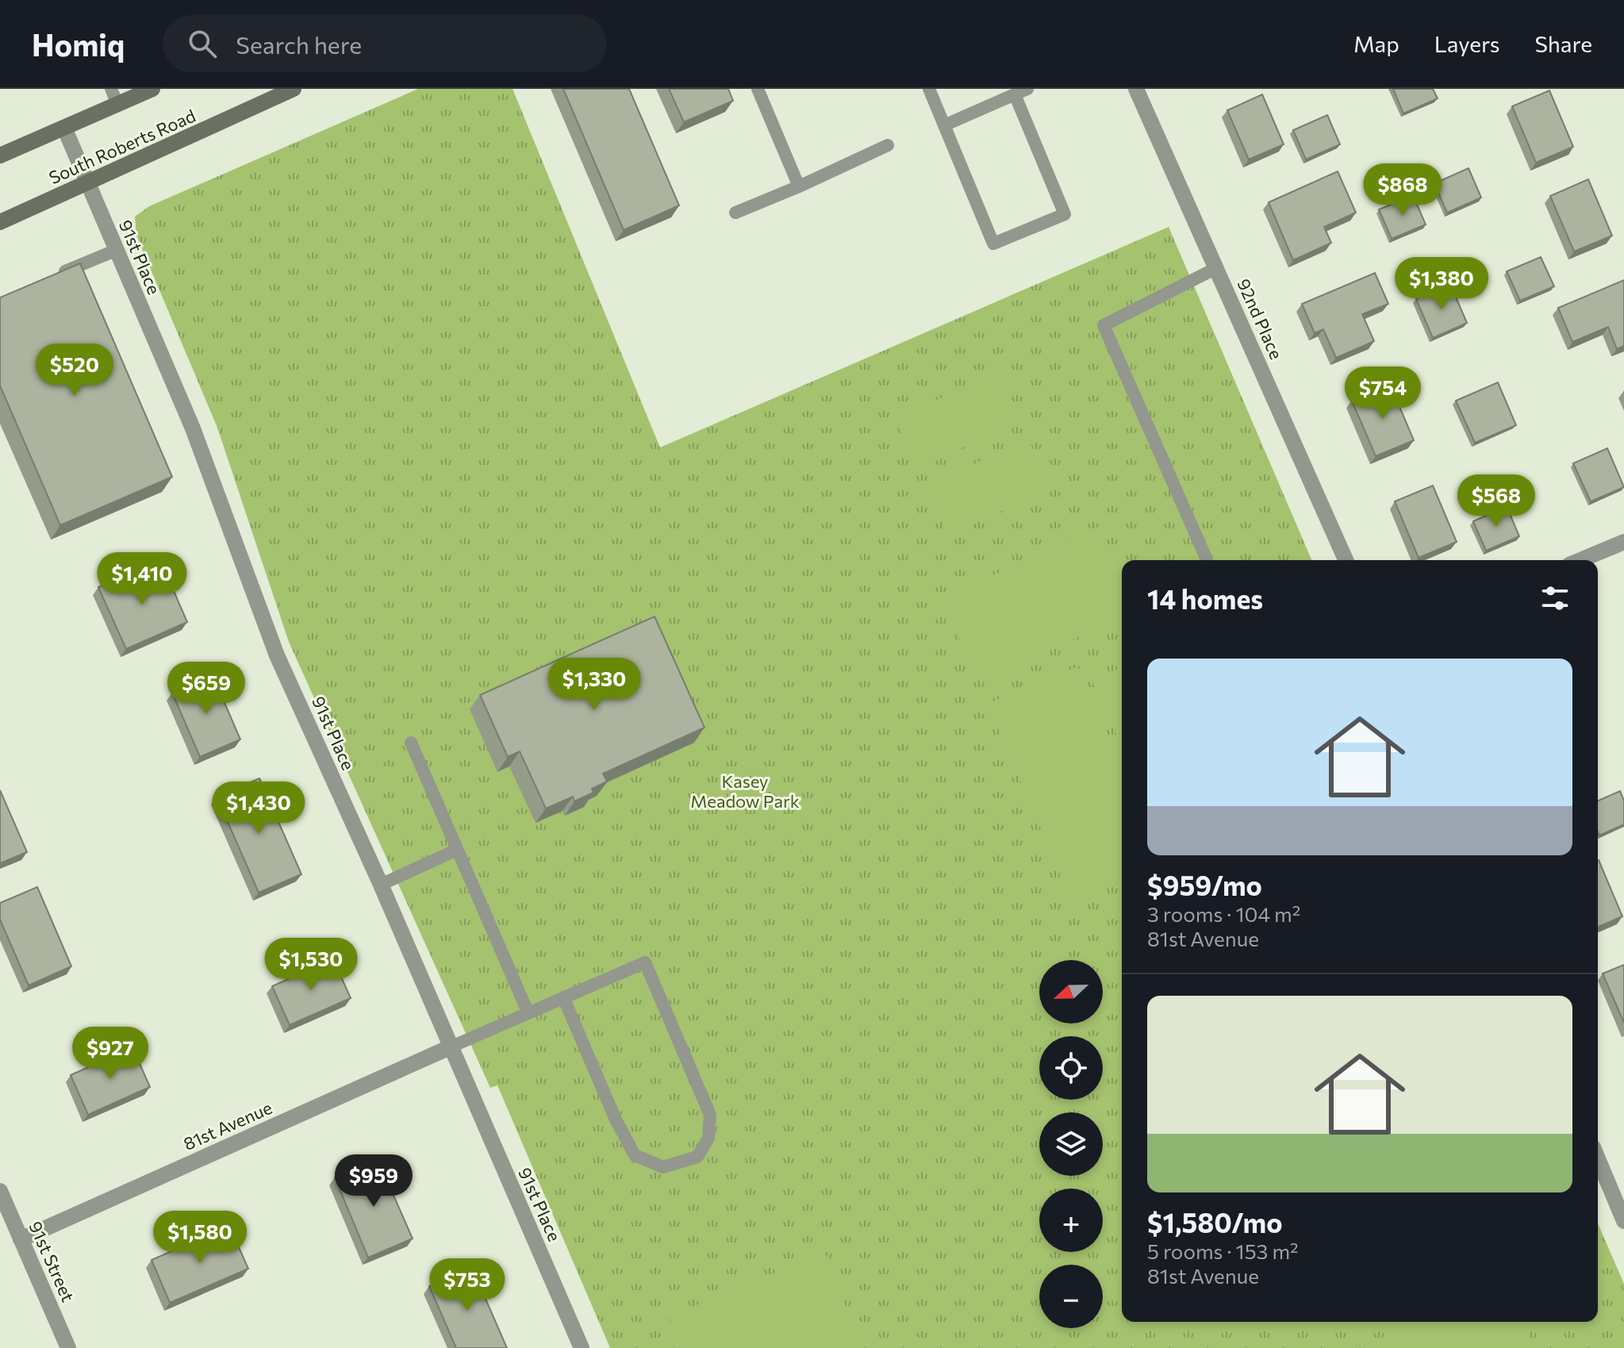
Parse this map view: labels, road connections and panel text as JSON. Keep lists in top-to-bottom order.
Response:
{
  "streets": {
    "street": [
      "South Roberts Road",
      "91st Place",
      "92nd Place",
      "81st Avenue",
      "91st Street"
    ]
  },
  "crossings": [
    ["South Roberts Road", "91st Place"],
    ["91st Place", "81st Avenue"],
    ["81st Avenue", "91st Street"]
  ],
  "parks": ["Kasey Meadow Park"],
  "north": "left",
  "page": {
    "header": "Homiq",
    "search": "Search here",
    "nav": ["Map", "Layers", "Share"],
    "price": [
      "$868",
      "$1,380",
      "$520",
      "$754",
      "$568",
      "$1,410",
      "$1,330",
      "$659",
      "$1,430",
      "$1,530",
      "$927",
      "$959",
      "$1,580",
      "$753"
    ],
    "heading": "14 homes",
    "list": [
      {
        "name": "$959/mo",
        "note": "3 rooms · 104 m² · 81st Avenue"
      },
      {
        "name": "$1,580/mo",
        "note": "5 rooms · 153 m² · 81st Avenue"
      }
    ],
    "map_buttons": ["+", "−"]
  }
}
